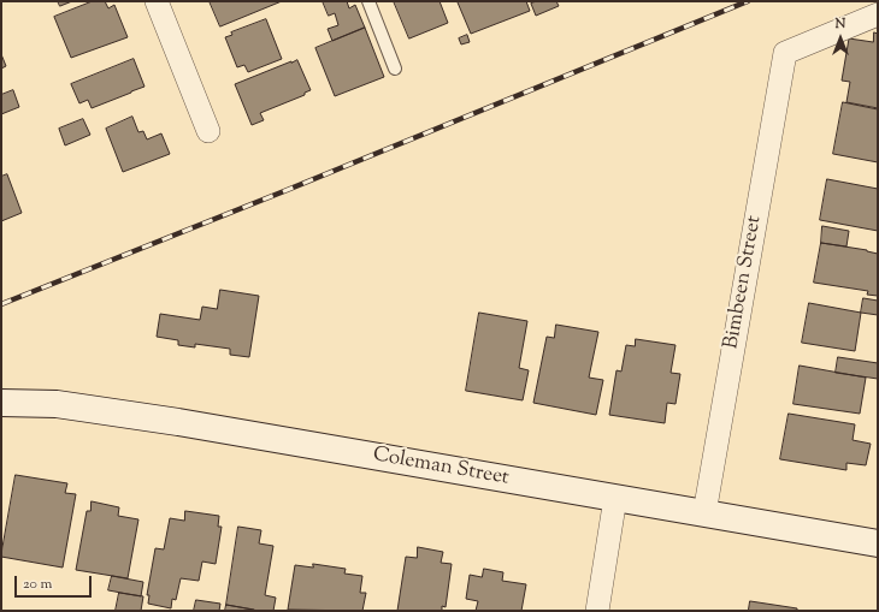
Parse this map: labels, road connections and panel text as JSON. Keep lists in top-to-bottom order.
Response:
{
  "streets": {
    "street": ["Bimbeen Street", "Coleman Street"]
  },
  "crossings": [
    ["Bimbeen Street", "Coleman Street"]
  ],
  "scale_bar": "20 m",
  "north": "top"
}
